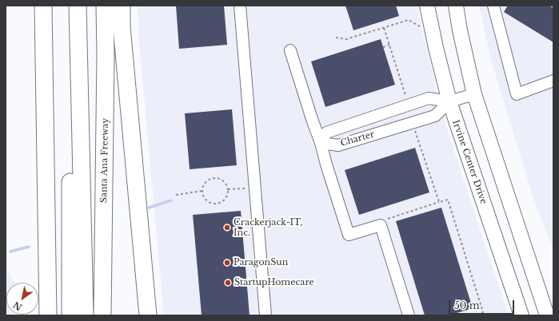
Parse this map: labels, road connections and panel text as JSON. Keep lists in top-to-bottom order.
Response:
{
  "streets": {
    "highway": ["Santa Ana Freeway"],
    "main road": ["Irvine Center Drive"],
    "street": ["Charter"]
  },
  "crossings": [
    ["Charter", "Irvine Center Drive"]
  ],
  "places": ["Crackerjack-IT, Inc.", "ParagonSun", "StartupHomecare"],
  "scale_bar": "50 m",
  "north": "bottom left"
}
